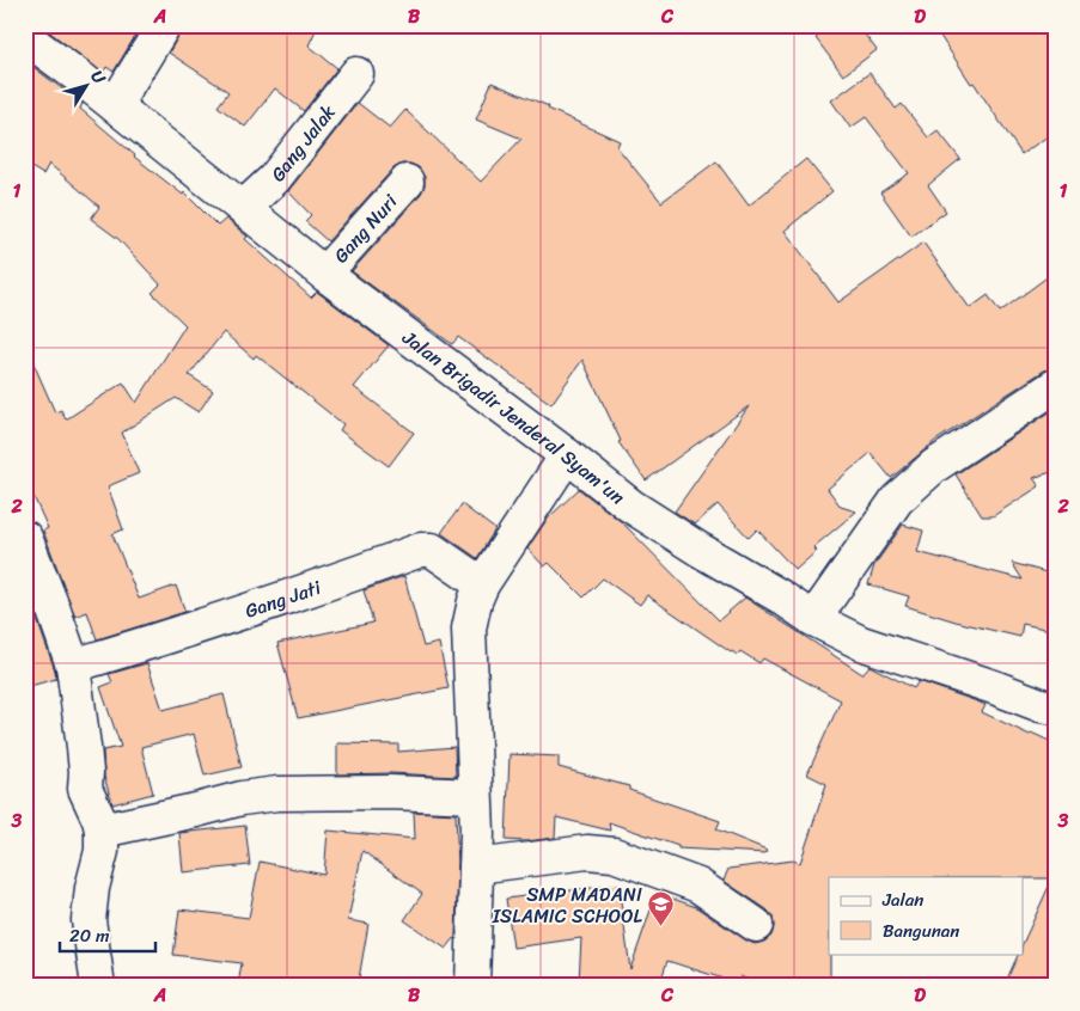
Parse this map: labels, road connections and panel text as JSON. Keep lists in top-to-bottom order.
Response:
{
  "streets": {
    "street": [
      "Gang Jalak",
      "Gang Nuri",
      "Jalan Brigadir Jenderal Syam'un",
      "Gang Jati"
    ]
  },
  "crossings": [
    ["Gang Jalak", "Jalan Brigadir Jenderal Syam'un"],
    ["Gang Nuri", "Jalan Brigadir Jenderal Syam'un"]
  ],
  "places": {
    "school or university": ["SMP MADANI ISLAMIC SCHOOL"]
  },
  "legend": ["Jalan", "Bangunan"],
  "scale_bar": "20 m",
  "north": "top right",
  "grid": {
    "columns": [
      "A",
      "B",
      "C",
      "D"
    ],
    "rows": ["1", "2", "3"]
  }
}
